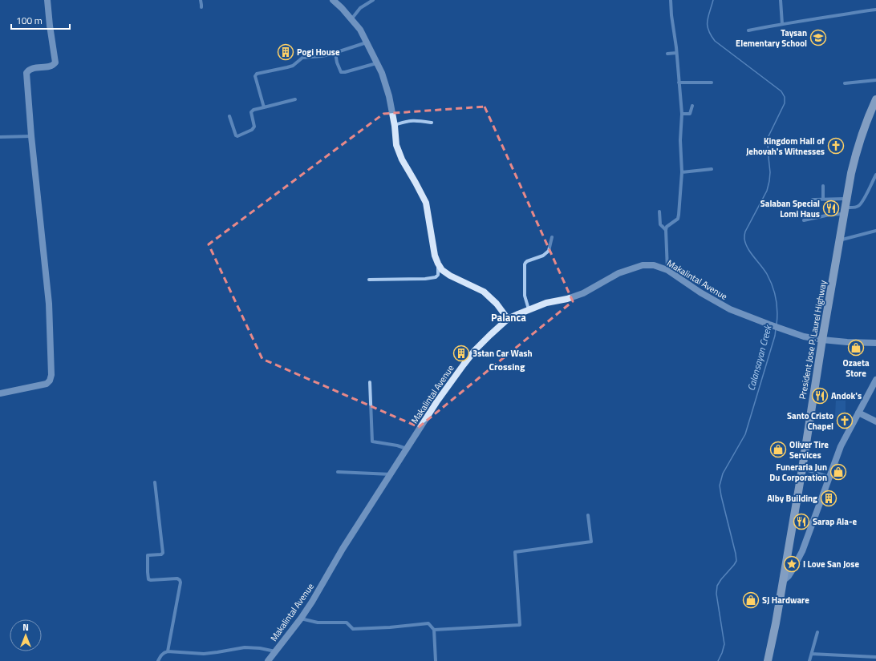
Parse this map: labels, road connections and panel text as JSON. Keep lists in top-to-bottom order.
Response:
{
  "streets": {
    "highway": ["President Jose P. Laurel Highway"],
    "main road": ["Makalintal Avenue"]
  },
  "crossings": [
    ["Makalintal Avenue", "President Jose P. Laurel Highway"]
  ],
  "districts": ["Palanca", "Crossing"],
  "water": ["Calansayan Creek"],
  "places": {
    "school or university": ["Taysan Elementary School"],
    "building": ["Pogi House", "3stan Car Wash", "Alby Building"],
    "church": ["Kingdom Hall of Jehovah's Witnesses", "Santo Cristo Chapel"],
    "restaurant": ["Salaban Special Lomi Haus", "Andok's", "Sarap Ala-e"],
    "shop": [
      "Ozaeta Store",
      "Oliver Tire Services",
      "Funeraria Jun Du Corporation",
      "SJ Hardware"
    ],
    "place": ["I Love San Jose"]
  },
  "scale_bar": "100 m",
  "north": "top"
}
